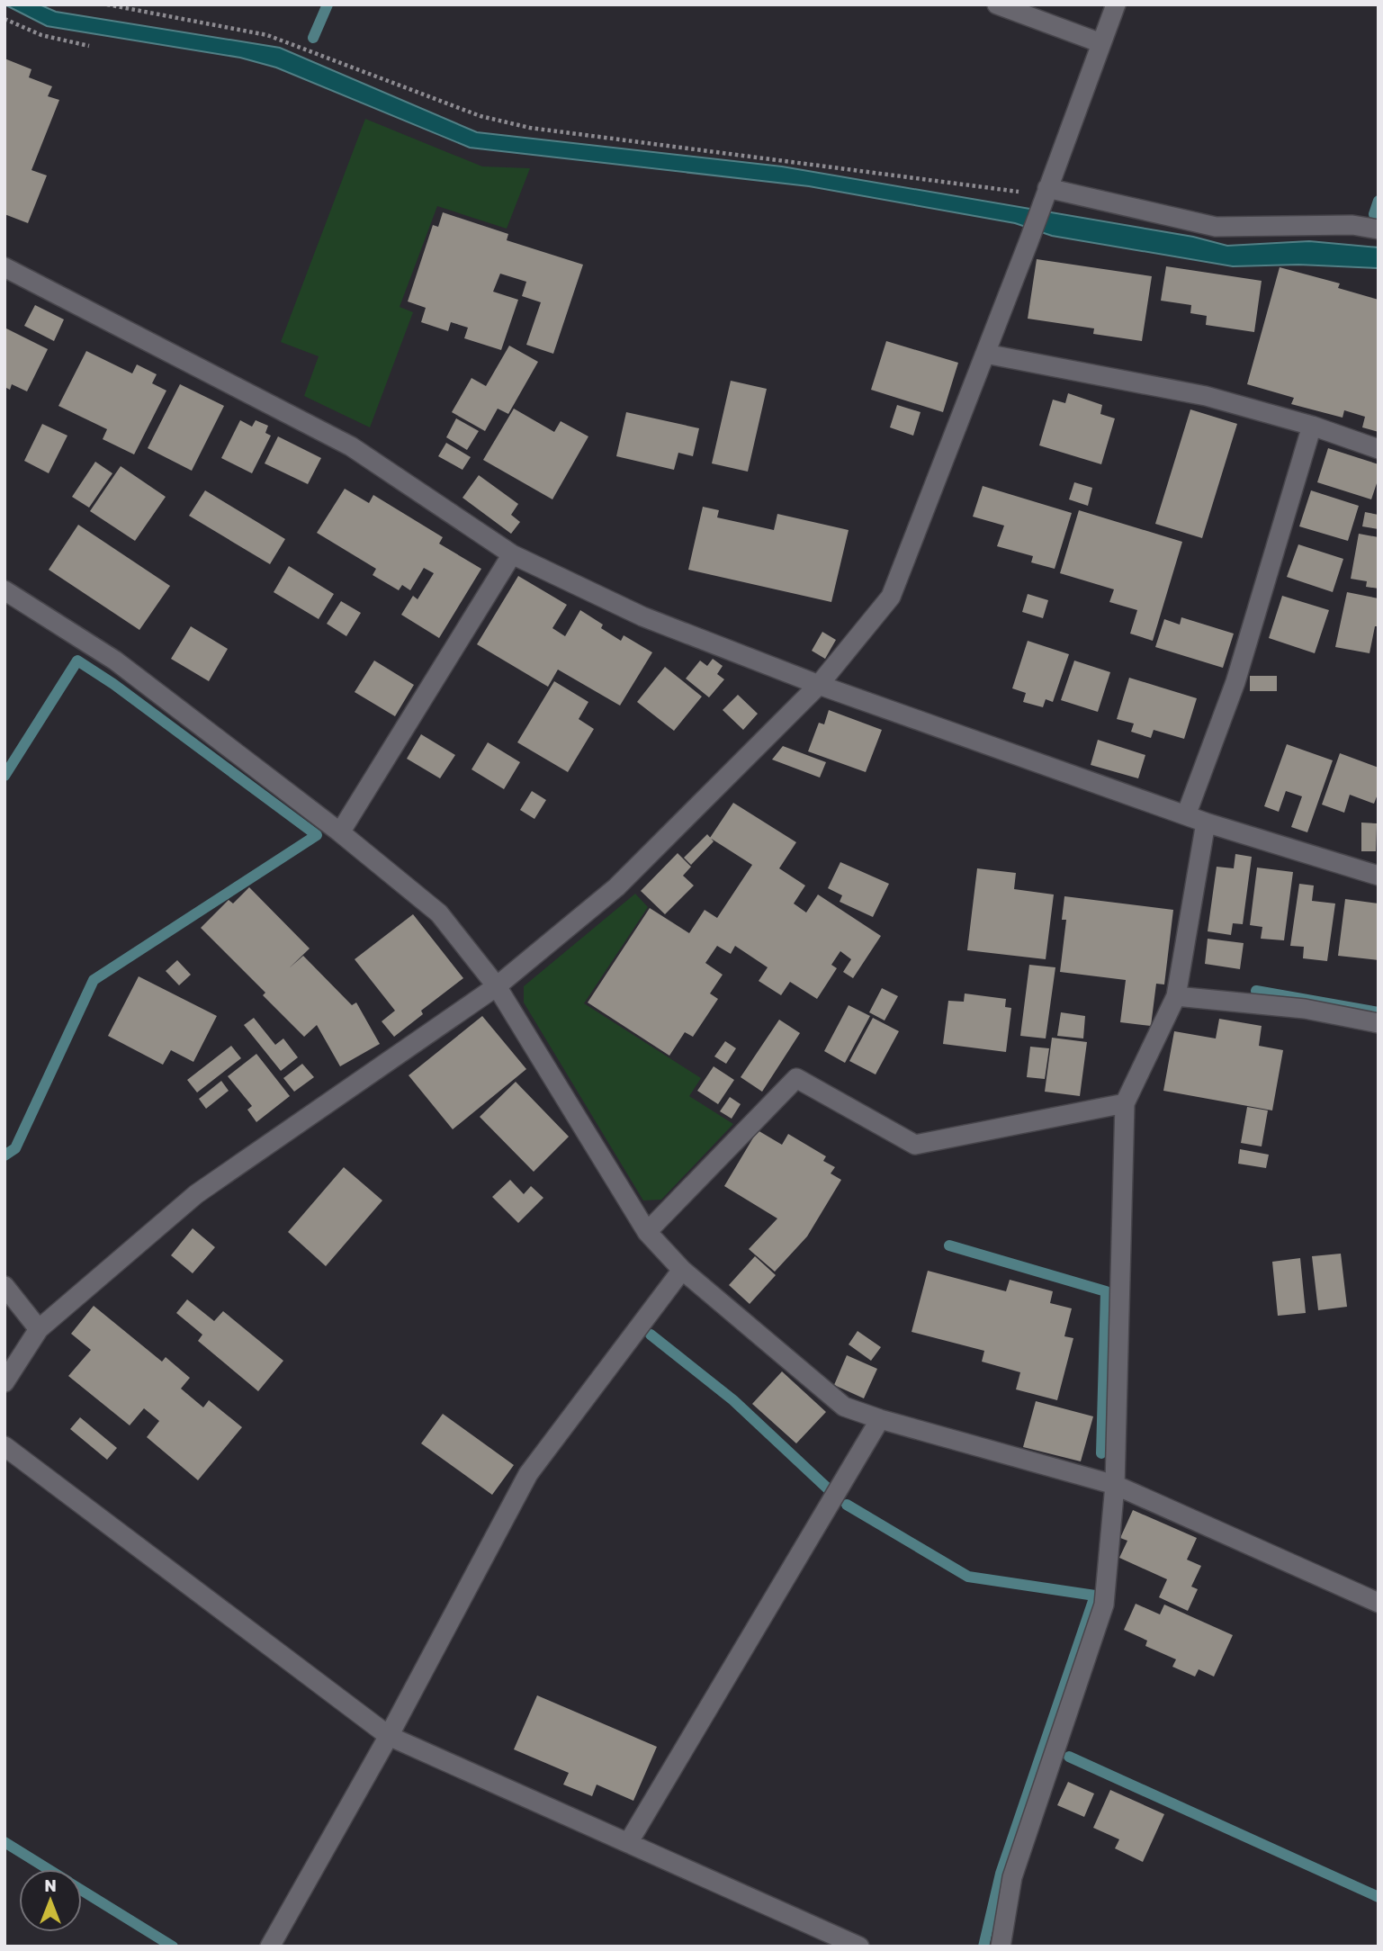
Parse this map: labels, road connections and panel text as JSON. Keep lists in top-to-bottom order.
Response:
{
  "north": "top"
}
